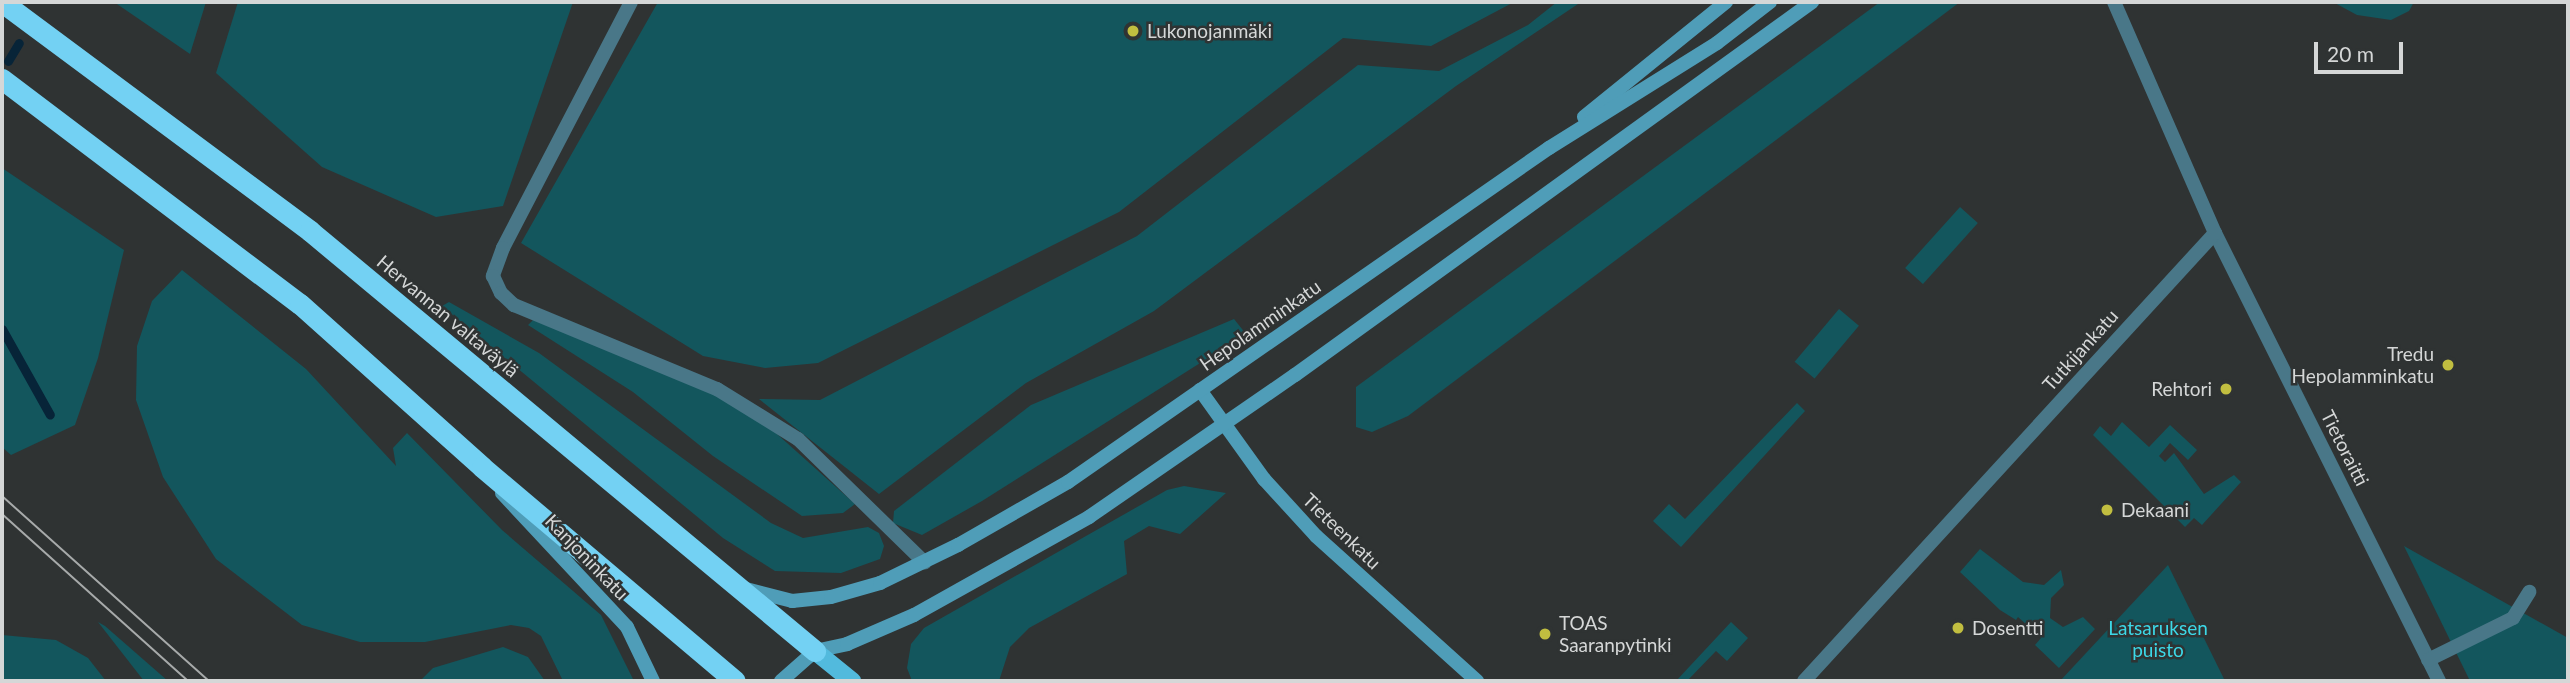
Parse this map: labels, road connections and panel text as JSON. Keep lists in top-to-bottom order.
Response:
{
  "streets": {
    "highway": ["Hervannan valtaväylä"],
    "main road": ["Hepolamminkatu", "Tieteenkatu", "Kanjoninkatu"],
    "street": ["Tutkijankatu", "Tietoraitti"]
  },
  "crossings": [
    ["Hervannan valtaväylä", "Hepolamminkatu"],
    ["Hepolamminkatu", "Tieteenkatu"],
    ["Tutkijankatu", "Tietoraitti"]
  ],
  "parks": ["Latsaruksen puisto"],
  "places": [
    "Lukonojanmäki",
    "Tredu Hepolamminkatu",
    "Rehtori",
    "Dekaani",
    "Dosentti",
    "TOAS Saaranpytinki"
  ],
  "scale_bar": "20 m"
}
